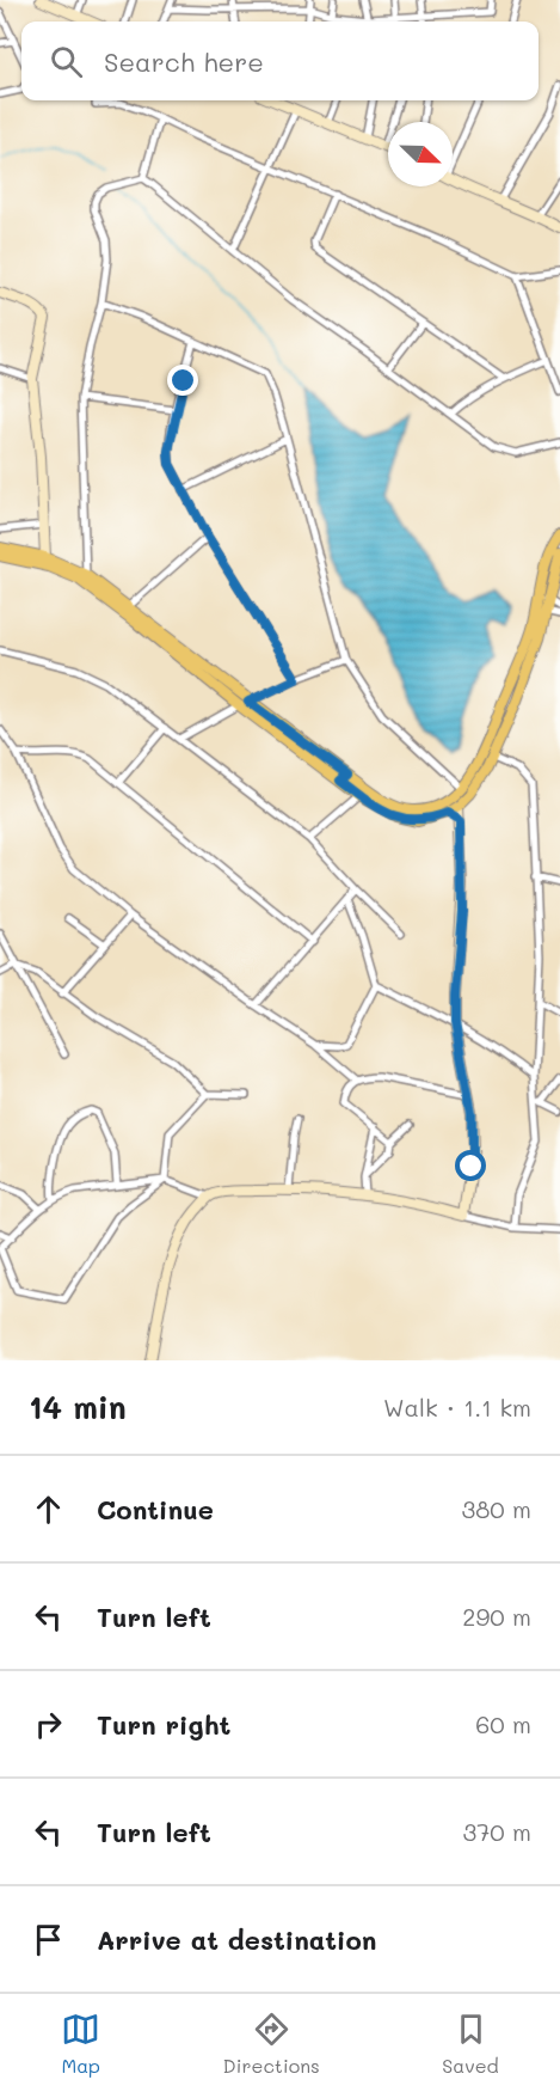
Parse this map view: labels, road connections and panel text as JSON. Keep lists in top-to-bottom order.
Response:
{
  "north": "bottom right",
  "page": {
    "search": "Search here",
    "heading": ["14 min", "Walk · 1.1 km"],
    "list": [
      ["Continue", "380 m"],
      ["Turn left", "290 m"],
      ["Turn right", "60 m"],
      ["Turn left", "370 m"],
      "Arrive at destination"
    ],
    "nav": ["Map", "Directions", "Saved"]
  }
}
